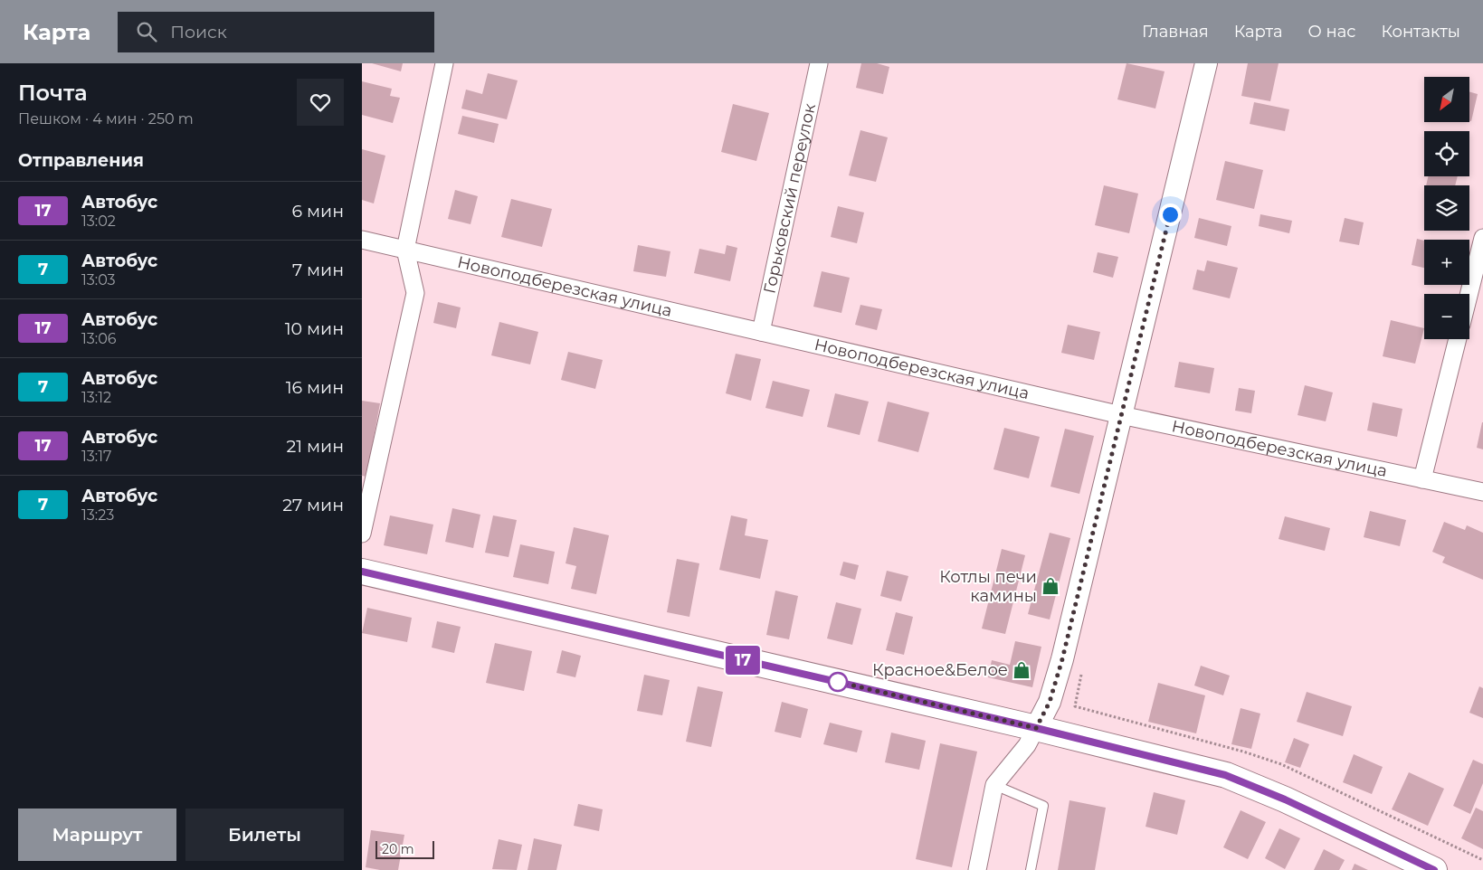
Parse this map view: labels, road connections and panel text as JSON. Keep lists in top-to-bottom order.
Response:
{
  "streets": {
    "street": ["Горьковский переулок", "Новоподберезская улица"]
  },
  "crossings": [
    ["Горьковский переулок", "Новоподберезская улица"]
  ],
  "places": {
    "shop": ["Котлы печи камины", "Красное&Белое"]
  },
  "lines": ["bus line 17"],
  "scale_bar": "20 m",
  "north": "bottom left",
  "page": {
    "header": "Карта",
    "search": "Поиск",
    "nav": [
      "Главная",
      "Карта",
      "О нас",
      "Контакты"
    ],
    "heading": [
      ["Почта", "Пешком · 4 мин · 250 m"],
      "Отправления"
    ],
    "on_map": "17",
    "map_buttons": ["+", "−"],
    "list": [
      {
        "mark": "17",
        "name": "Автобус",
        "note": "13:02",
        "value": "6 мин"
      },
      {
        "mark": "7",
        "name": "Автобус",
        "note": "13:03",
        "value": "7 мин"
      },
      {
        "mark": "17",
        "name": "Автобус",
        "note": "13:06",
        "value": "10 мин"
      },
      {
        "mark": "7",
        "name": "Автобус",
        "note": "13:12",
        "value": "16 мин"
      },
      {
        "mark": "17",
        "name": "Автобус",
        "note": "13:17",
        "value": "21 мин"
      },
      {
        "mark": "7",
        "name": "Автобус",
        "note": "13:23",
        "value": "27 мин"
      }
    ],
    "buttons": ["Маршрут", "Билеты"],
    "scale": "20 m"
  }
}
